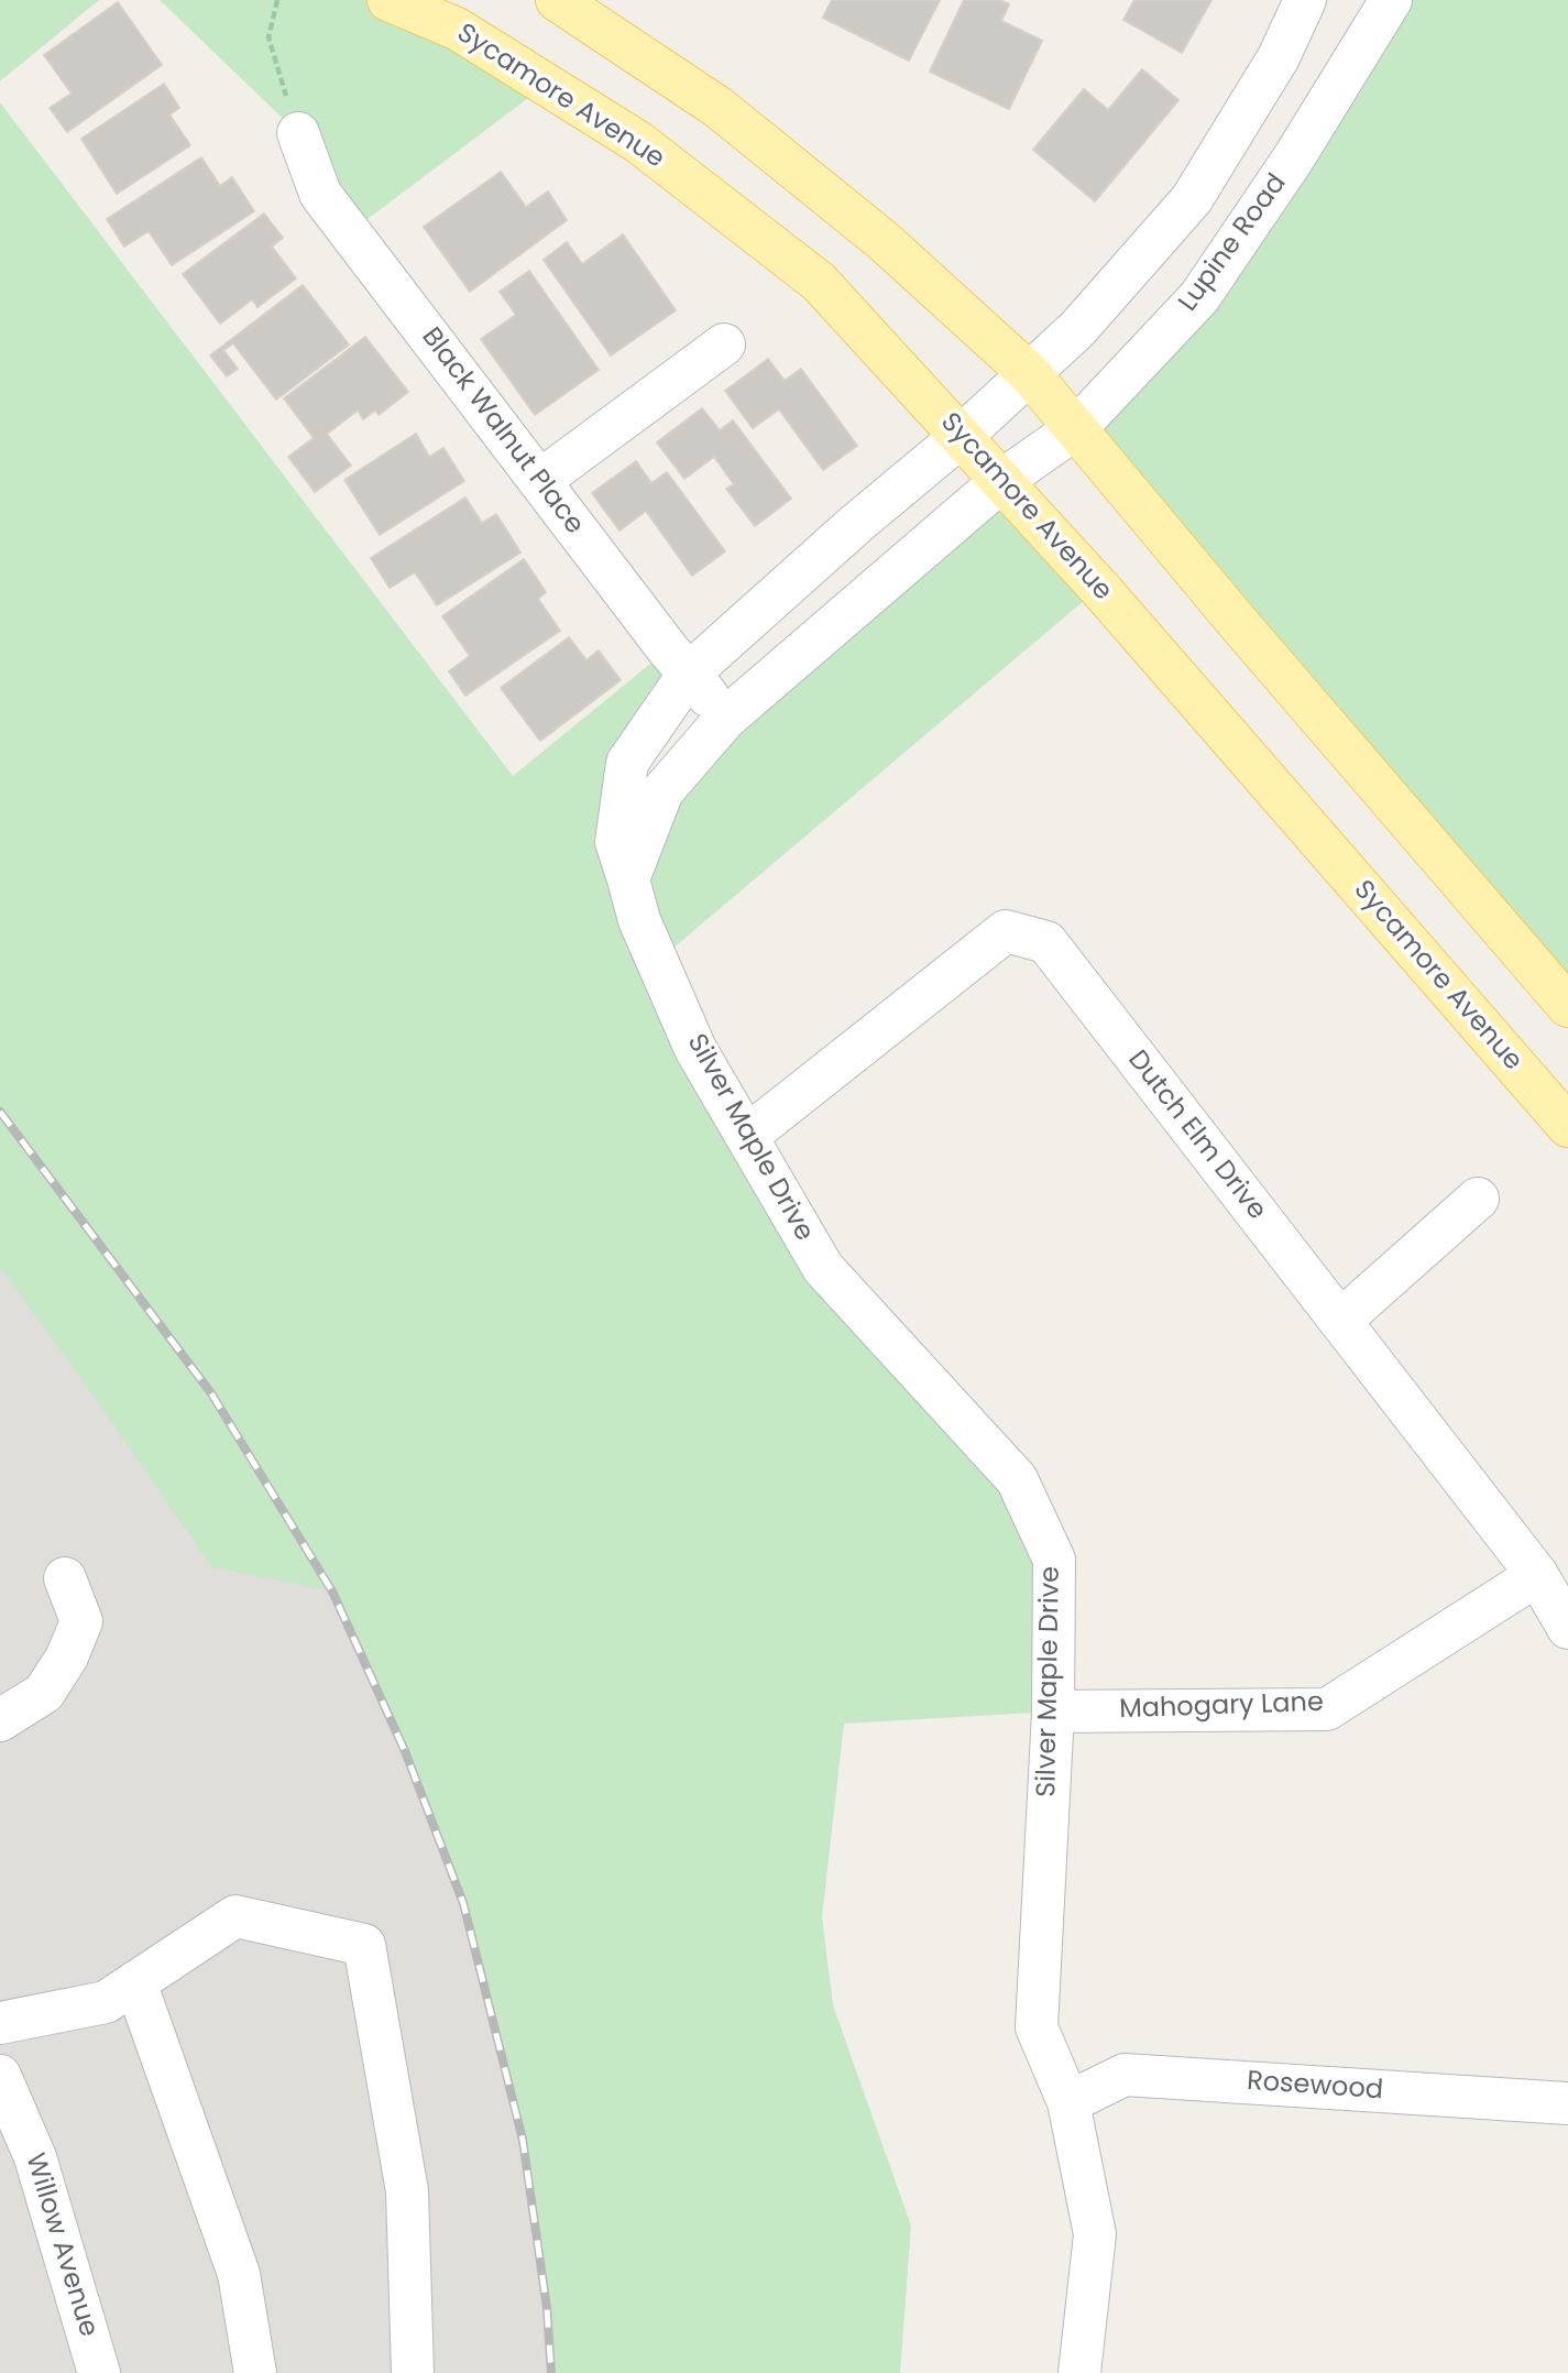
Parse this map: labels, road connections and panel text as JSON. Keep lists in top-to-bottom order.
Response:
{
  "streets": {
    "main road": ["Sycamore Avenue"],
    "street": [
      "Lupine Road",
      "Black Walnut Place",
      "Dutch Elm Drive",
      "Silver Maple Drive",
      "Mahogary Lane",
      "Rosewood",
      "Willow Avenue"
    ]
  },
  "crossings": [
    ["Sycamore Avenue", "Lupine Road"],
    ["Sycamore Avenue", "Silver Maple Drive"],
    ["Black Walnut Place", "Silver Maple Drive"],
    ["Dutch Elm Drive", "Silver Maple Drive"],
    ["Dutch Elm Drive", "Mahogary Lane"],
    ["Silver Maple Drive", "Mahogary Lane"],
    ["Silver Maple Drive", "Rosewood"]
  ]
}
